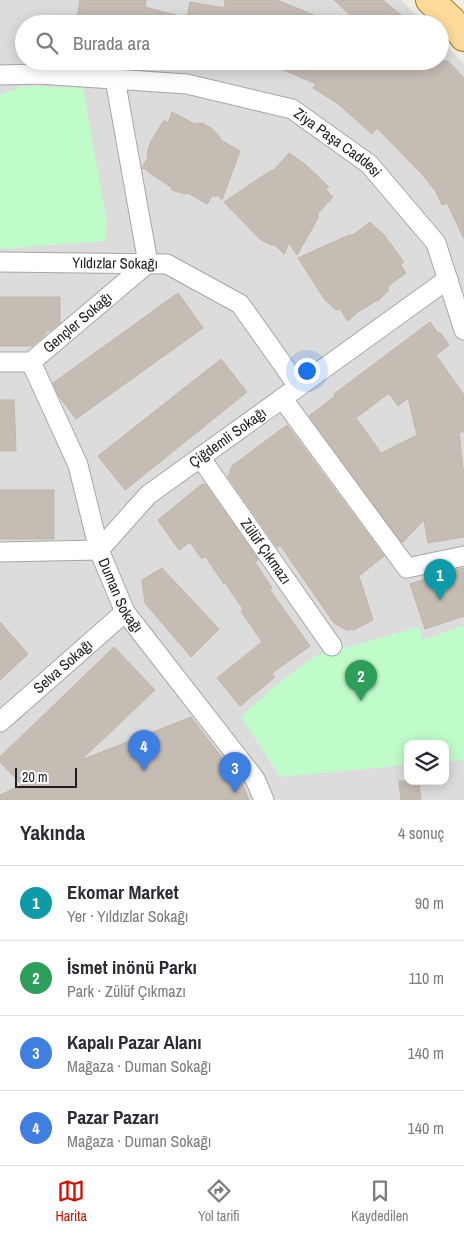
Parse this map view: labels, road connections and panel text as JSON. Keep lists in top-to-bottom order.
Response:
{
  "streets": {
    "street": [
      "Ziya Paşa Caddesi",
      "Yıldızlar Sokağı",
      "Gençler Sokağı",
      "Çiğdemli Sokağı",
      "Zülüf Çıkmazı",
      "Duman Sokağı",
      "Selva Sokağı"
    ]
  },
  "crossings": [
    ["Ziya Paşa Caddesi", "Çiğdemli Sokağı"],
    ["Yıldızlar Sokağı", "Gençler Sokağı"],
    ["Yıldızlar Sokağı", "Çiğdemli Sokağı"],
    ["Gençler Sokağı", "Duman Sokağı"],
    ["Çiğdemli Sokağı", "Zülüf Çıkmazı"],
    ["Çiğdemli Sokağı", "Duman Sokağı"],
    ["Duman Sokağı", "Selva Sokağı"]
  ],
  "scale_bar": "20 m",
  "page": {
    "search": "Burada ara",
    "pins": [
      "1",
      "2",
      "4",
      "3"
    ],
    "scale": "20 m",
    "heading": ["Yakında", "4 sonuç"],
    "list": [
      {
        "mark": "1",
        "name": "Ekomar Market",
        "note": "Yer · Yıldızlar Sokağı",
        "value": "90 m"
      },
      {
        "mark": "2",
        "name": "İsmet inönü Parkı",
        "note": "Park · Zülüf Çıkmazı",
        "value": "110 m"
      },
      {
        "mark": "3",
        "name": "Kapalı Pazar Alanı",
        "note": "Mağaza · Duman Sokağı",
        "value": "140 m"
      },
      {
        "mark": "4",
        "name": "Pazar Pazarı",
        "note": "Mağaza · Duman Sokağı",
        "value": "140 m"
      }
    ],
    "nav": ["Harita", "Yol tarifi", "Kaydedilen"]
  }
}
